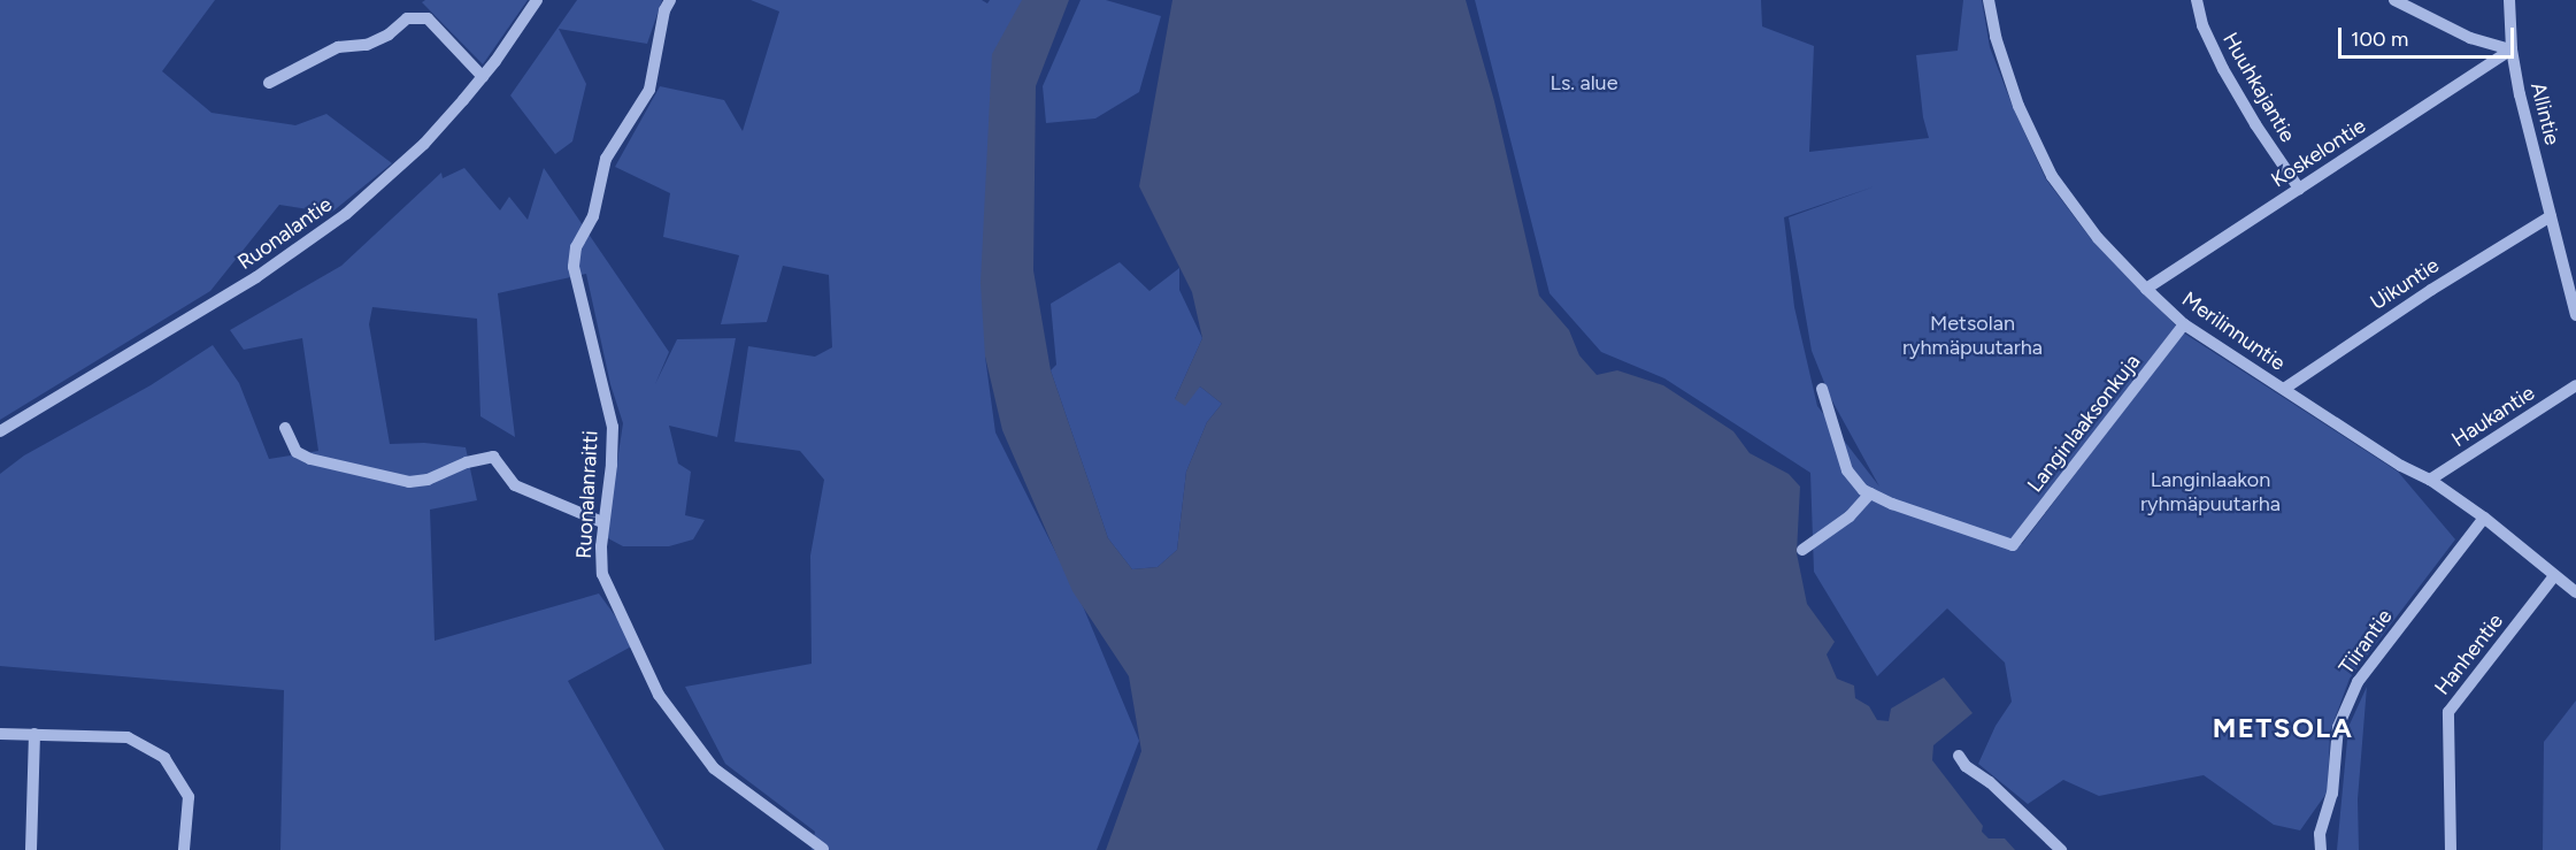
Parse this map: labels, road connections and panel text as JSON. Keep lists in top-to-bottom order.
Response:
{
  "streets": {
    "street": [
      "Huuhkajantie",
      "Allintie",
      "Koskelontie",
      "Ruonalantie",
      "Uikuntie",
      "Merilinnuntie",
      "Haukantie",
      "Langinlaaksonkuja",
      "Ruonalanraitti",
      "Tiirantie",
      "Hanhentie"
    ]
  },
  "crossings": [
    ["Huuhkajantie", "Koskelontie"],
    ["Allintie", "Koskelontie"],
    ["Allintie", "Uikuntie"],
    ["Koskelontie", "Merilinnuntie"],
    ["Uikuntie", "Merilinnuntie"],
    ["Merilinnuntie", "Haukantie"],
    ["Merilinnuntie", "Langinlaaksonkuja"],
    ["Merilinnuntie", "Tiirantie"],
    ["Merilinnuntie", "Hanhentie"]
  ],
  "districts": ["METSOLA"],
  "parks": ["Ls. alue", "Metsolan ryhmäpuutarha", "Langinlaakon ryhmäpuutarha"],
  "scale_bar": "100 m"
}
